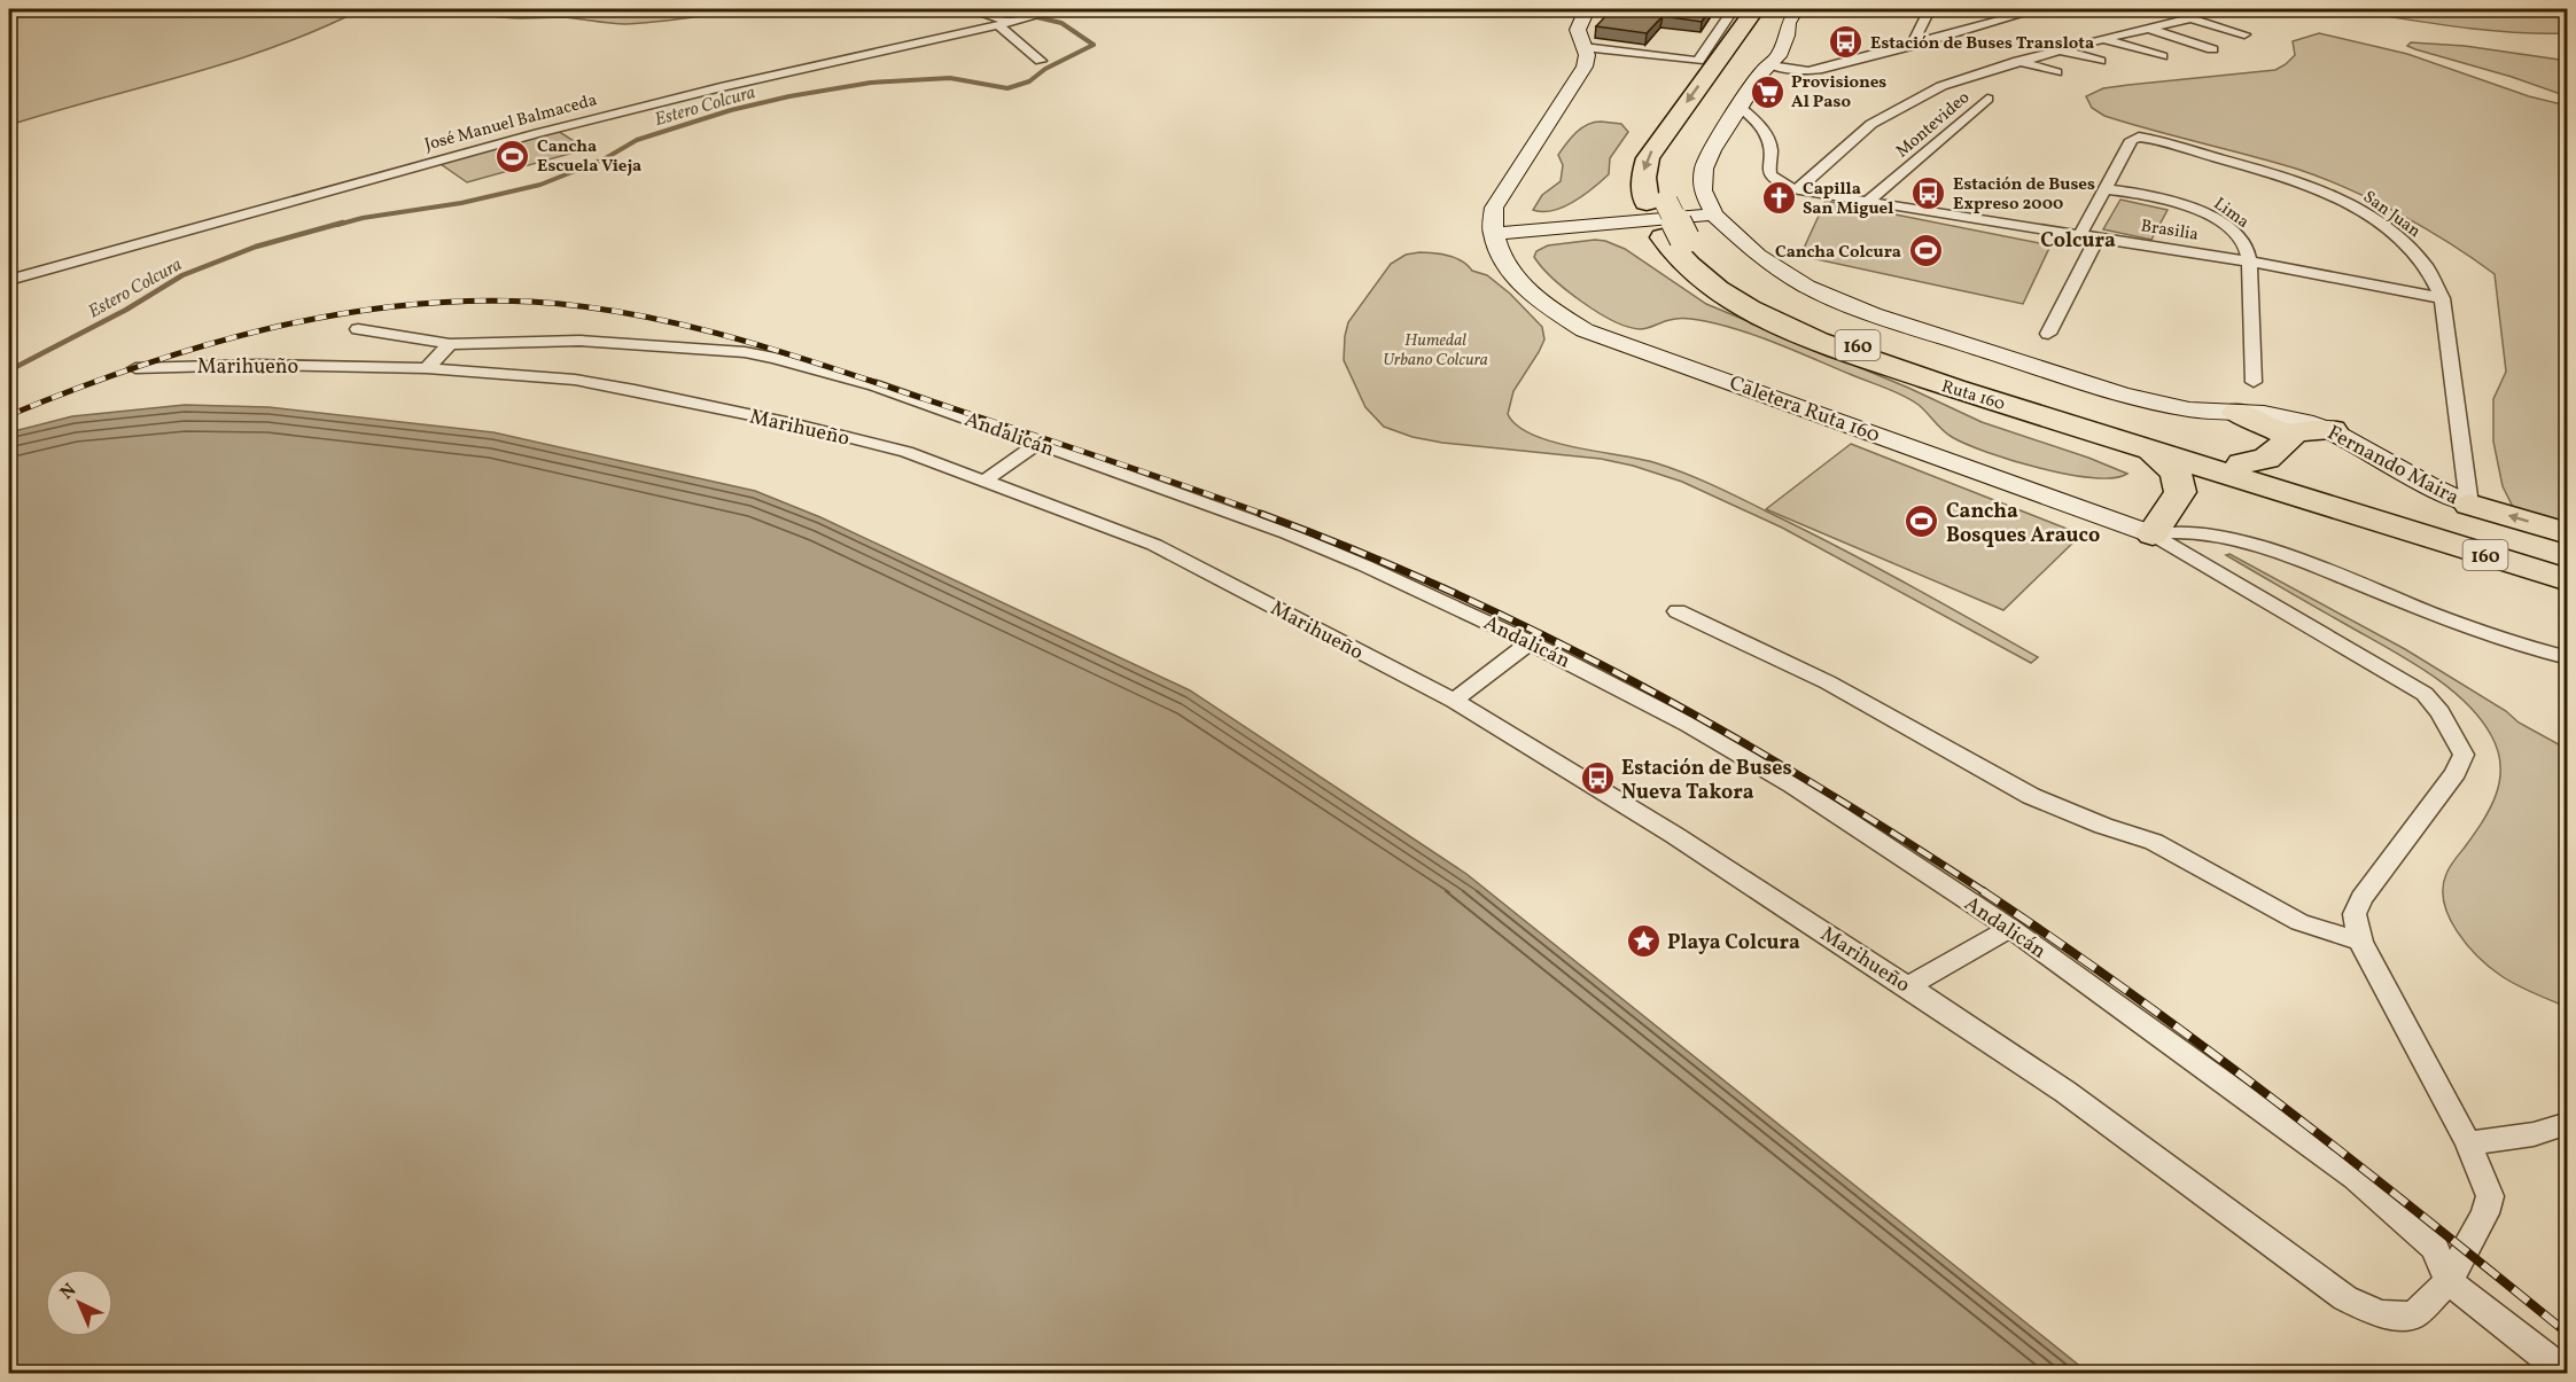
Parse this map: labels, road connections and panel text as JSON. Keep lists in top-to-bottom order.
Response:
{
  "streets": {
    "highway": ["160", "Ruta 160"],
    "street": [
      "José Manuel Balmaceda",
      "Montevideo",
      "Lima",
      "San Juan",
      "Brasilia",
      "Marihueño",
      "Caletera Ruta 160",
      "Andalicán",
      "Fernando Maira"
    ]
  },
  "crossings": [
    ["Montevideo", "Brasilia"],
    ["Lima", "San Juan"],
    ["Lima", "Brasilia"],
    ["San Juan", "Brasilia"],
    ["San Juan", "Fernando Maira"],
    ["Marihueño", "Andalicán"]
  ],
  "districts": ["Colcura"],
  "water": ["Estero Colcura"],
  "parks": ["Humedal Urbano Colcura"],
  "places": {
    "bus stop": ["Estación de Buses Translota", "Estación de Buses Expreso 2000", "Estación de Buses Nueva Takora"],
    "supermarket": ["Provisiones Al Paso"],
    "sports": ["Cancha Escuela Vieja", "Cancha Colcura", "Cancha Bosques Arauco"],
    "church": ["Capilla San Miguel"],
    "place": ["Playa Colcura"]
  },
  "north": "top left"
}
